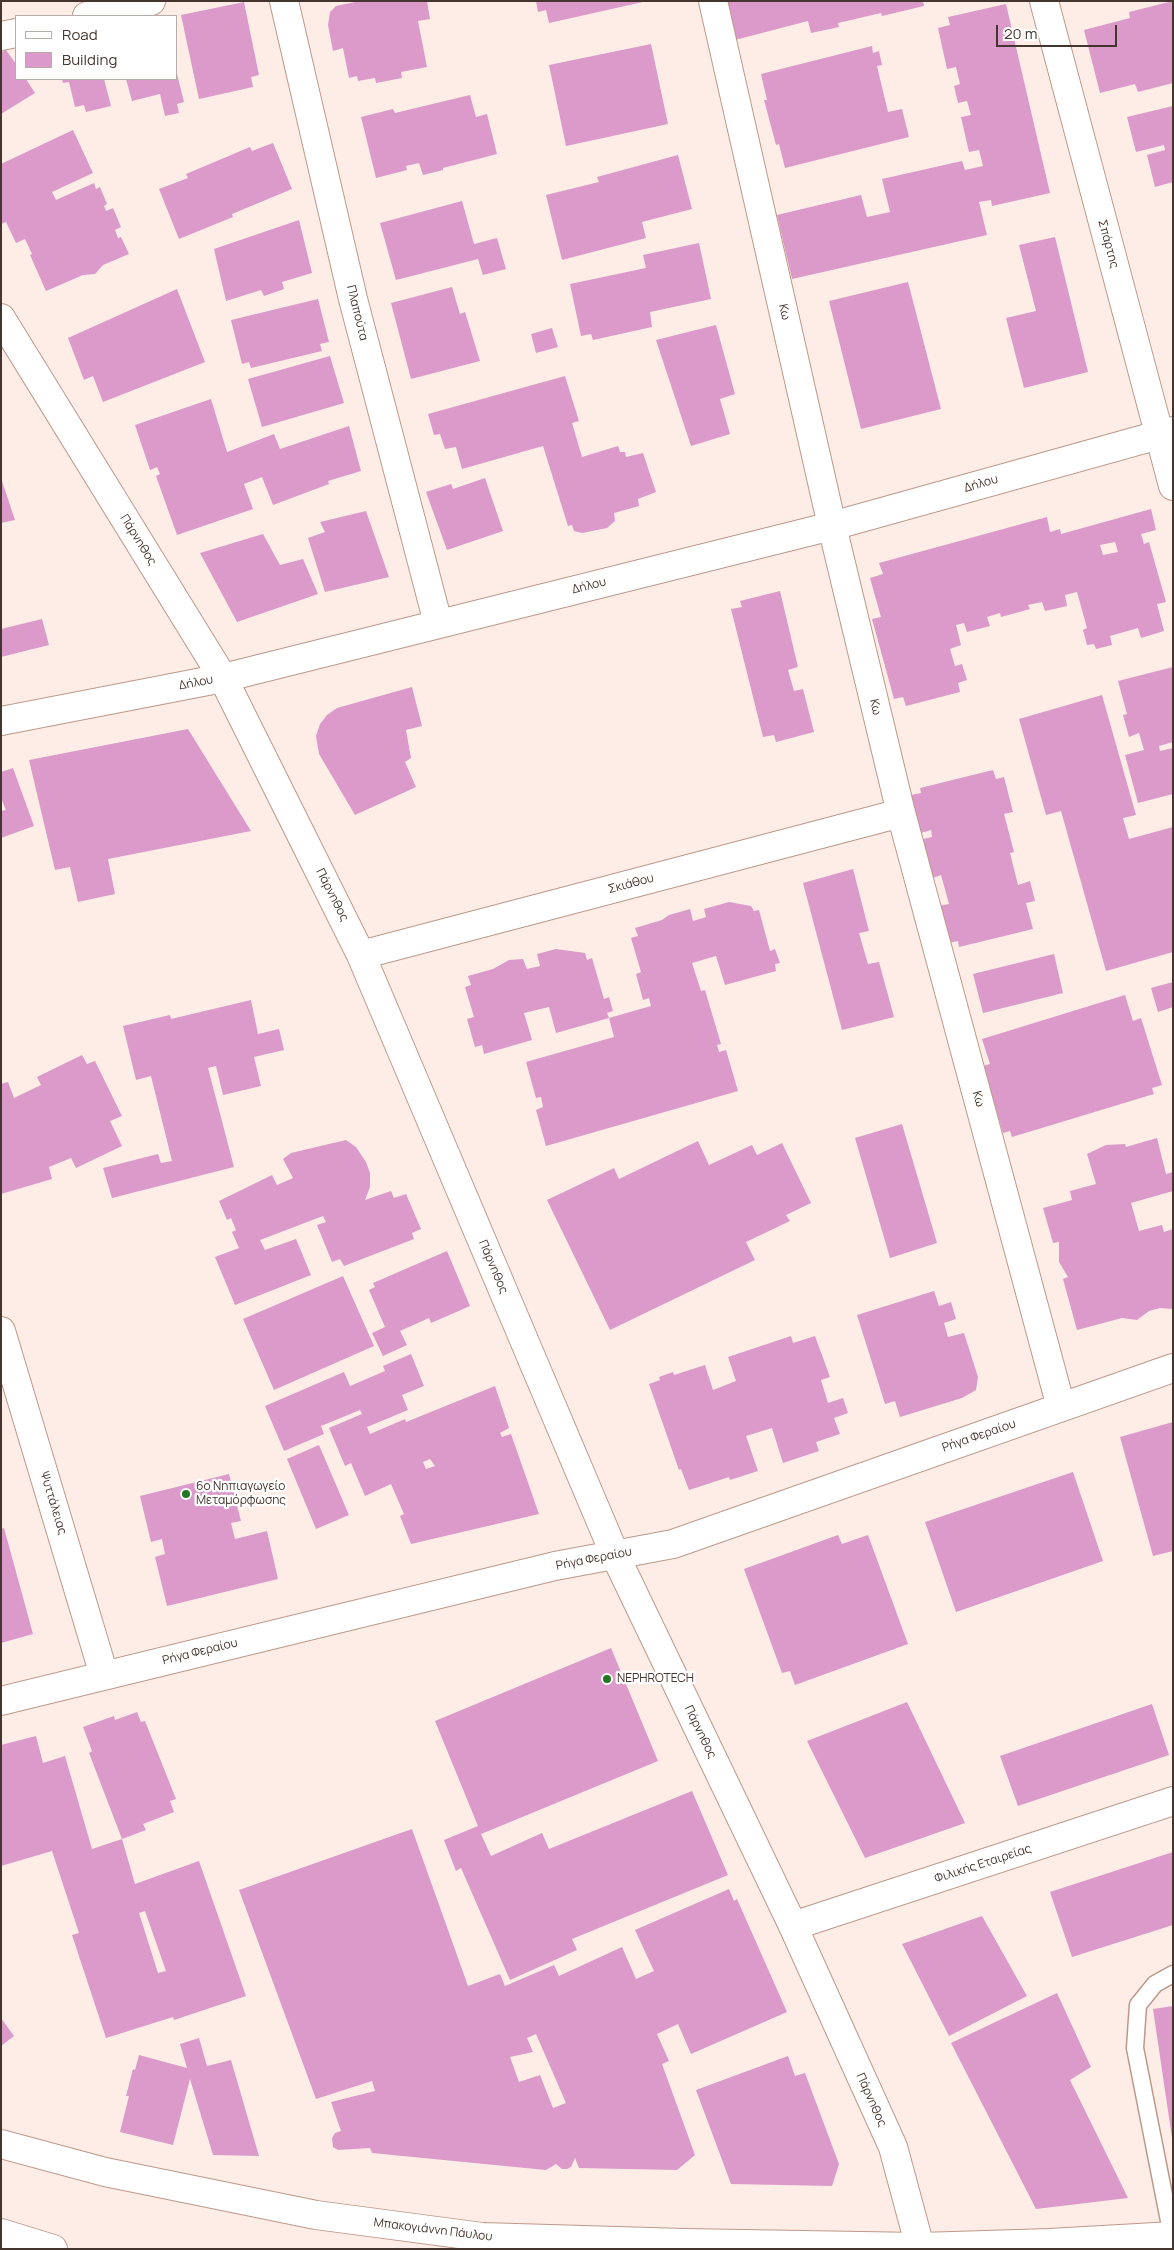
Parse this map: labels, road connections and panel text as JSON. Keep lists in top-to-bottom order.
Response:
{
  "streets": {
    "main road": [
      "Σπάρτης",
      "Κω",
      "Πλαπούτα",
      "Δήλου",
      "Πάρνηθος",
      "Σκιάθου",
      "Ρήγα Φεραίου",
      "Ψυττάλειας",
      "Φιλικής Εταιρείας",
      "Μπακογιάννη Πάυλου"
    ]
  },
  "crossings": [
    ["Σπάρτης", "Δήλου"],
    ["Κω", "Δήλου"],
    ["Κω", "Σκιάθου"],
    ["Κω", "Ρήγα Φεραίου"],
    ["Πλαπούτα", "Δήλου"],
    ["Δήλου", "Πάρνηθος"],
    ["Πάρνηθος", "Σκιάθου"],
    ["Πάρνηθος", "Ρήγα Φεραίου"],
    ["Πάρνηθος", "Φιλικής Εταιρείας"],
    ["Πάρνηθος", "Μπακογιάννη Πάυλου"],
    ["Ρήγα Φεραίου", "Ψυττάλειας"]
  ],
  "places": ["6ο Νηπιαγωγείο Μεταμόρφωσης", "NEPHROTECH"],
  "legend": ["Road", "Building"],
  "scale_bar": "20 m"
}
